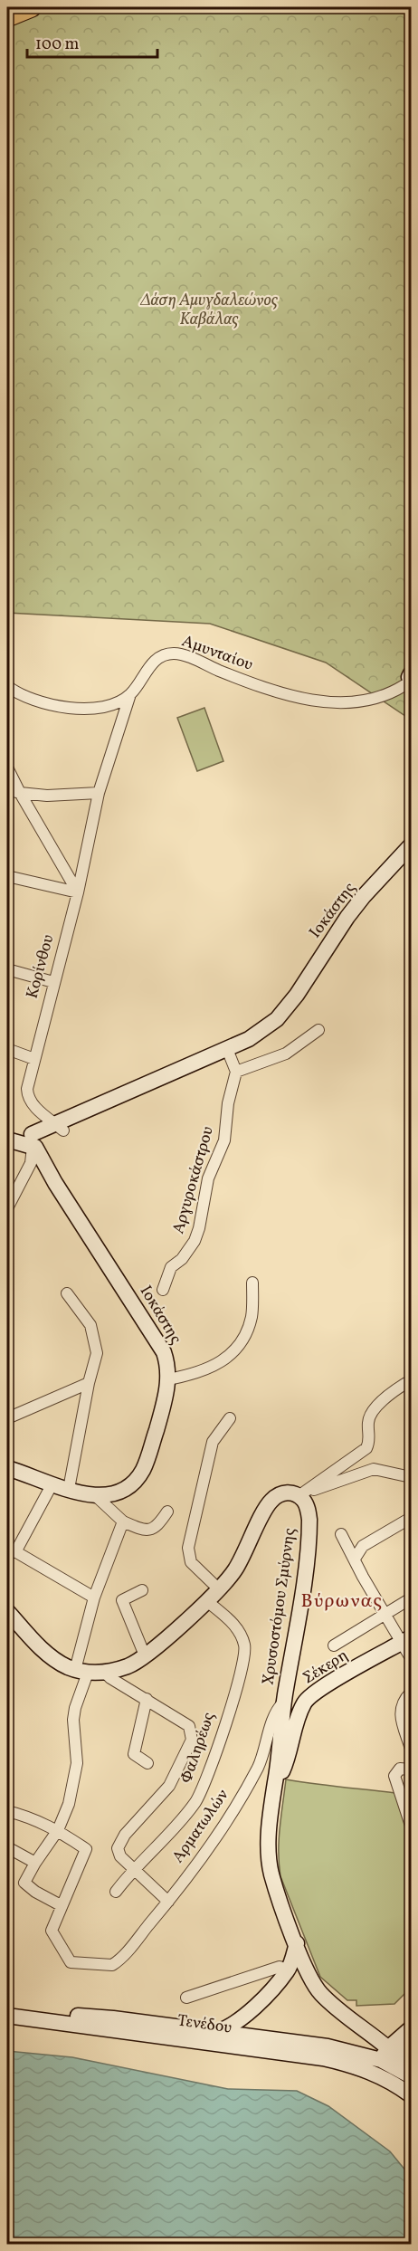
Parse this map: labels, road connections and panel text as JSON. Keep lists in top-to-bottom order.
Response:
{
  "streets": {
    "street": [
      "Αμυνταίου",
      "Ιοκάστης",
      "Κορίνθου",
      "Αργυροκάστρου",
      "Χρυσοστόμου Σμύρνης",
      "Σέκερη",
      "Φαληρέως",
      "Αρματωλών",
      "Τενέδου"
    ]
  },
  "crossings": [
    ["Αμυνταίου", "Κορίνθου"],
    ["Ιοκάστης", "Κορίνθου"],
    ["Χρυσοστόμου Σμύρνης", "Σέκερη"],
    ["Χρυσοστόμου Σμύρνης", "Φαληρέως"],
    ["Χρυσοστόμου Σμύρνης", "Αρματωλών"],
    ["Χρυσοστόμου Σμύρνης", "Τενέδου"]
  ],
  "districts": ["Βύρωνας"],
  "parks": ["Δάση Αμυγδαλεώνος Καβάλας"],
  "scale_bar": "100 m"
}
